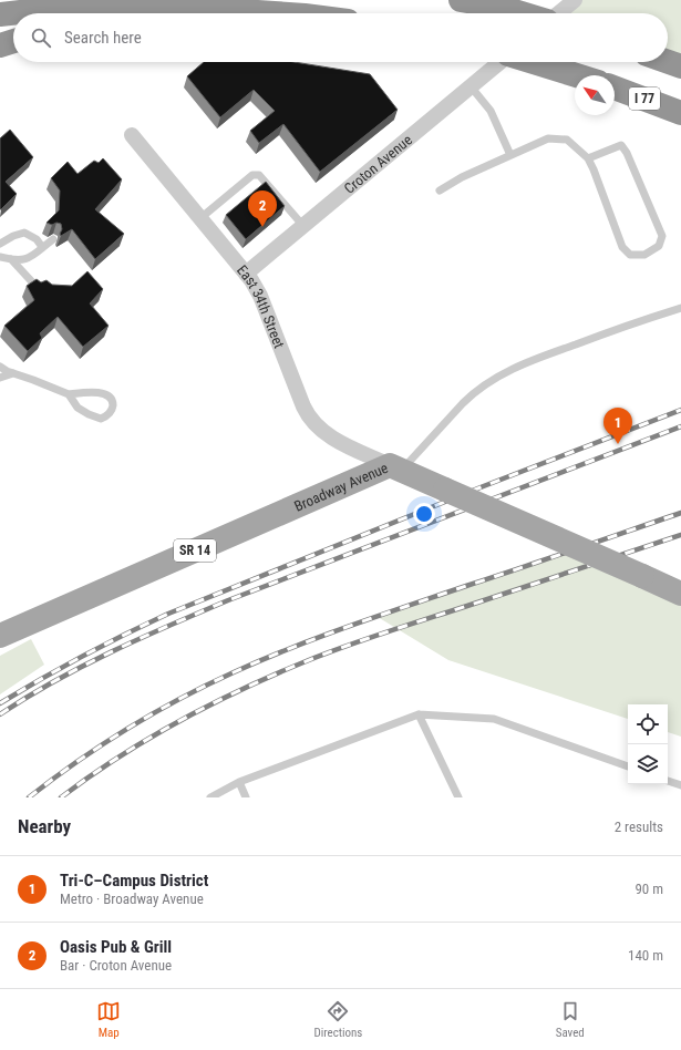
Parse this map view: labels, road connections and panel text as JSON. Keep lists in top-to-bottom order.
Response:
{
  "streets": {
    "highway": ["I 77"],
    "main road": ["Broadway Avenue", "SR 14"],
    "street": ["Croton Avenue", "East 34th Street"]
  },
  "crossings": [
    ["Croton Avenue", "East 34th Street"],
    ["East 34th Street", "Broadway Avenue"]
  ],
  "north": "top left",
  "page": {
    "search": "Search here",
    "pins": ["2", "1"],
    "heading": ["Nearby", "2 results"],
    "list": [
      {
        "mark": "1",
        "name": "Tri-C–Campus District",
        "note": "Metro · Broadway Avenue",
        "value": "90 m"
      },
      {
        "mark": "2",
        "name": "Oasis Pub & Grill",
        "note": "Bar · Croton Avenue",
        "value": "140 m"
      }
    ],
    "nav": ["Map", "Directions", "Saved"]
  }
}
